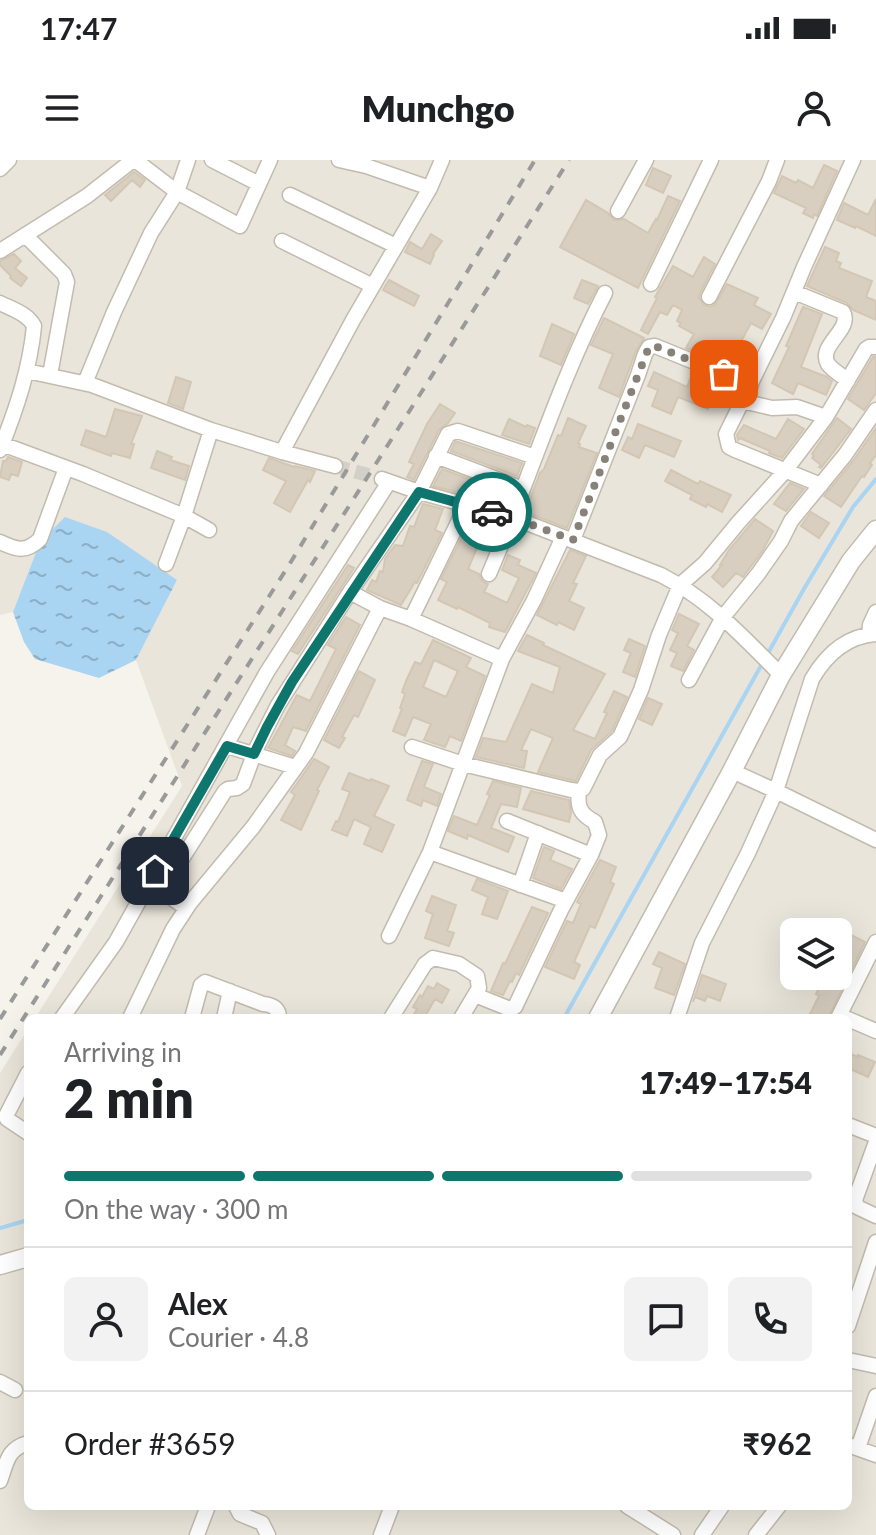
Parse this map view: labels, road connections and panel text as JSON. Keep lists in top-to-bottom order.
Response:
{
  "page": {
    "status": "17:47",
    "header": "Munchgo",
    "heading": ["2 min", "Arriving in", "17:49–17:54"],
    "panel": [
      "Alex",
      "Courier · 4.8",
      "Order #3659",
      "₹962"
    ],
    "bar": "On the way · 300 m"
  }
}
